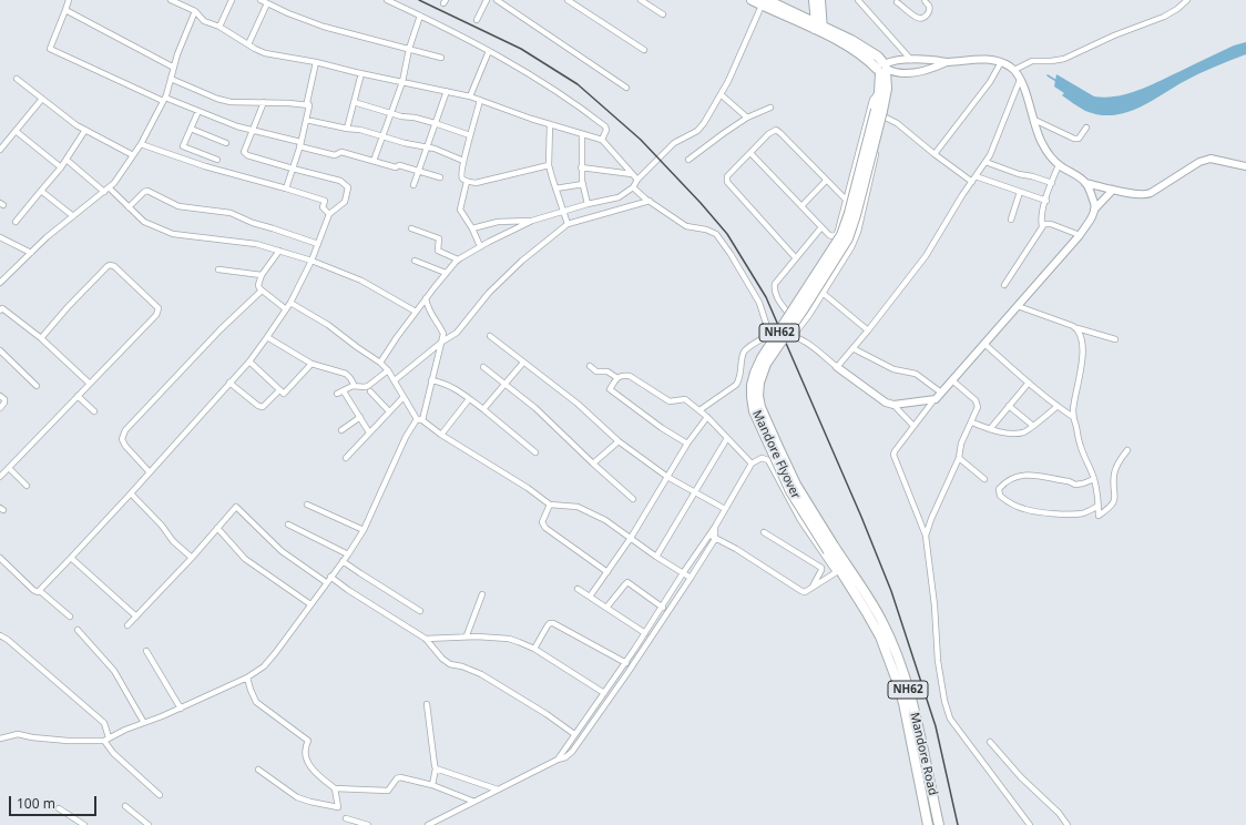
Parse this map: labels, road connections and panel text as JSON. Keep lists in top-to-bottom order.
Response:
{
  "streets": {
    "highway": ["NH62", "Mandore Flyover", "Mandore Road"]
  },
  "crossings": [
    ["NH62", "Mandore Flyover"],
    ["NH62", "Mandore Road"],
    ["Mandore Flyover", "Mandore Road"]
  ],
  "scale_bar": "100 m"
}
